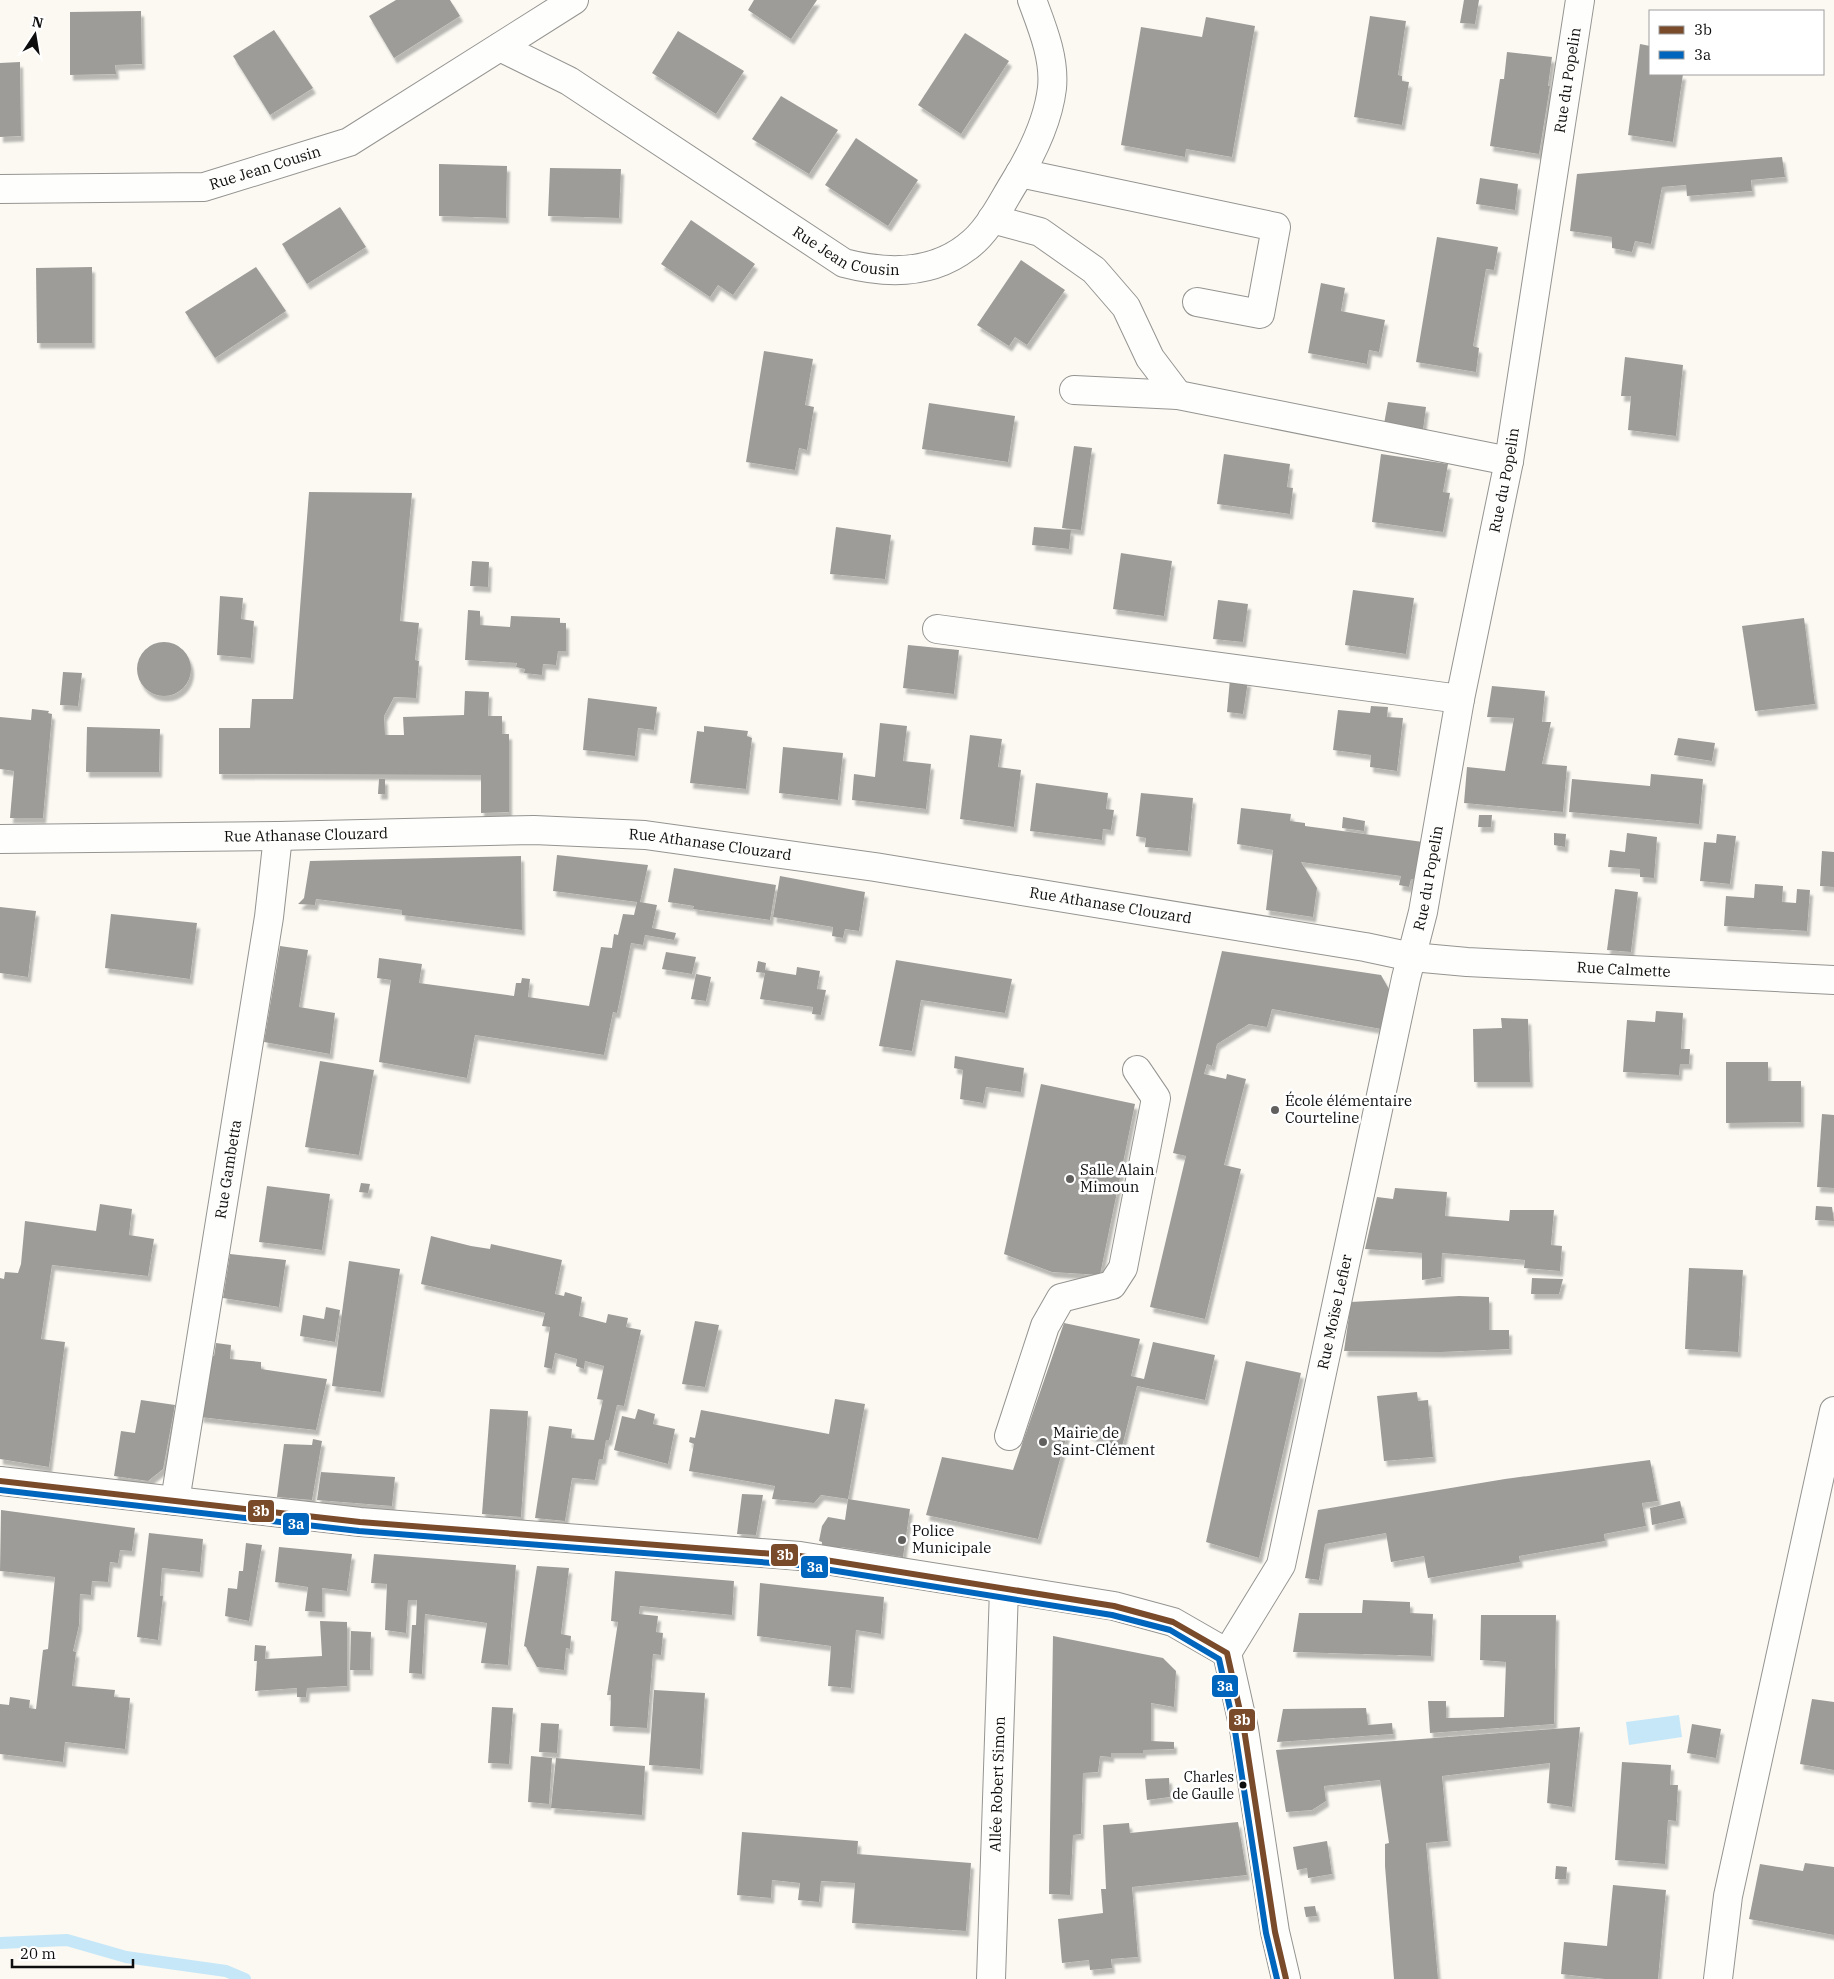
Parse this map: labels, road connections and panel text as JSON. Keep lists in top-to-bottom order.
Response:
{
  "streets": {
    "street": [
      "Rue du Popelin",
      "Rue Jean Cousin",
      "Rue Athanase Clouzard",
      "Rue Calmette",
      "Rue Gambetta",
      "Rue Moïse Lefier",
      "Allée Robert Simon"
    ]
  },
  "crossings": [
    ["Rue du Popelin", "Rue Athanase Clouzard"],
    ["Rue du Popelin", "Rue Calmette"],
    ["Rue du Popelin", "Rue Moïse Lefier"],
    ["Rue Athanase Clouzard", "Rue Calmette"],
    ["Rue Athanase Clouzard", "Rue Gambetta"],
    ["Rue Athanase Clouzard", "Rue Moïse Lefier"],
    ["Rue Calmette", "Rue Moïse Lefier"]
  ],
  "places": [
    "École élémentaire Courteline",
    "Salle Alain Mimoun",
    "Mairie de Saint-Clément",
    "Police Municipale",
    "Charles de Gaulle"
  ],
  "lines": ["transit line 3b", "transit line 3a"],
  "legend": ["3b", "3a"],
  "scale_bar": "20 m",
  "north": "top"
}
